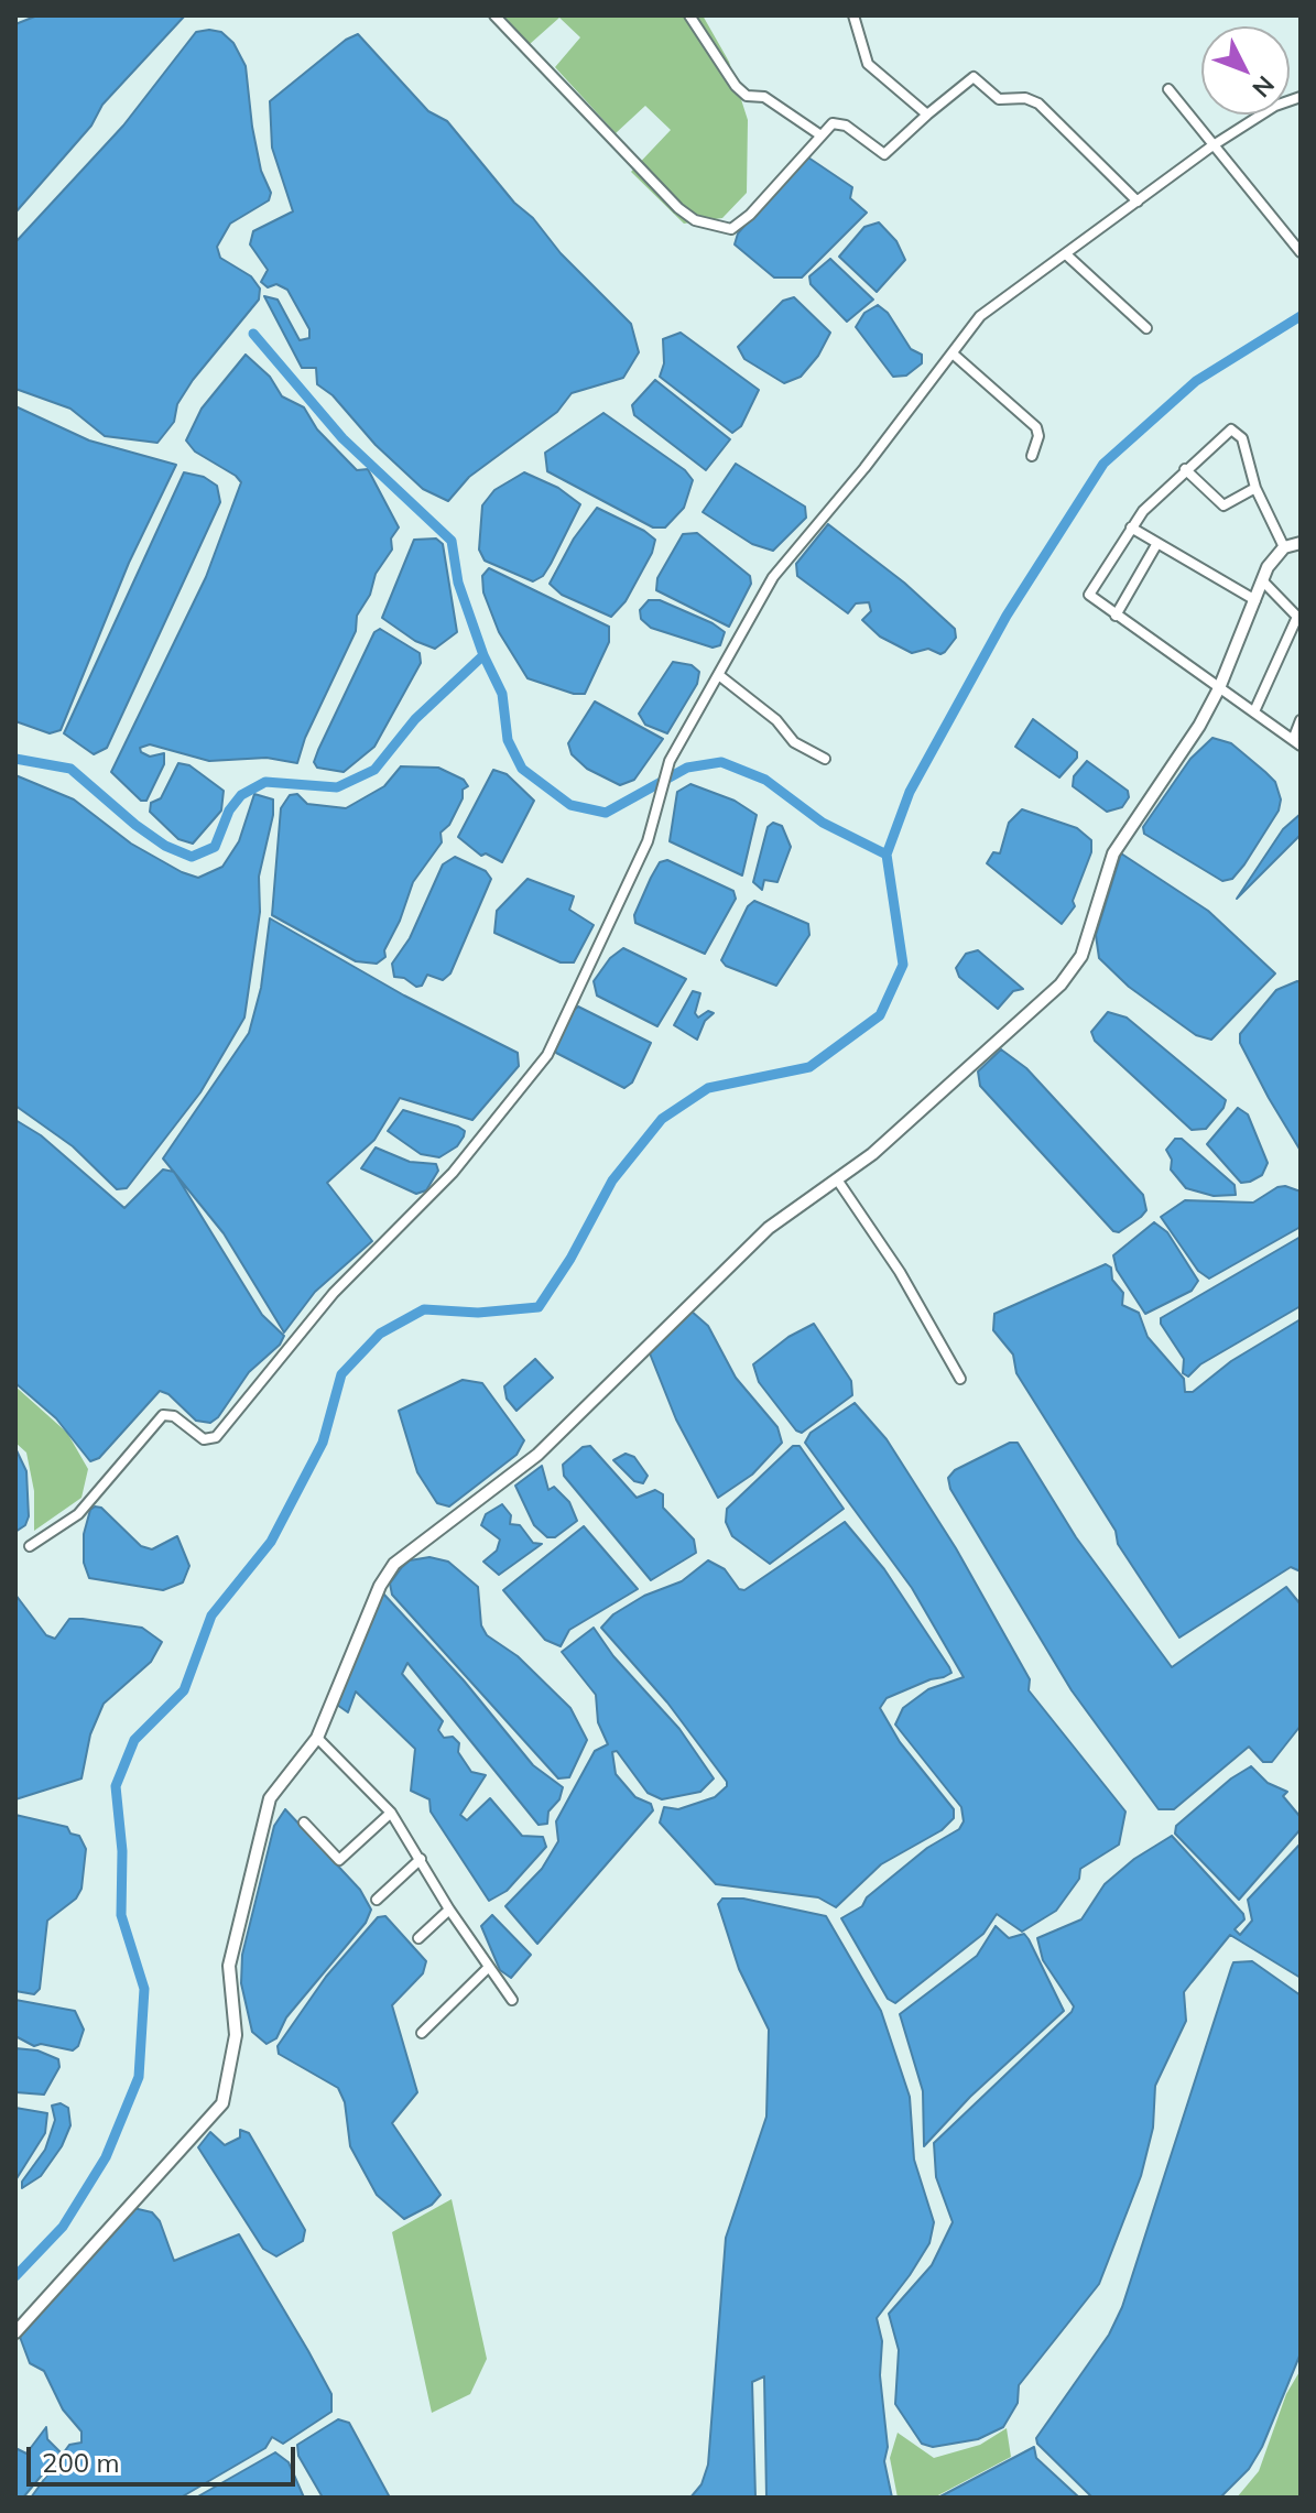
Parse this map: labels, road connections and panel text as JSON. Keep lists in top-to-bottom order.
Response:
{
  "scale_bar": "200 m",
  "north": "bottom right"
}
